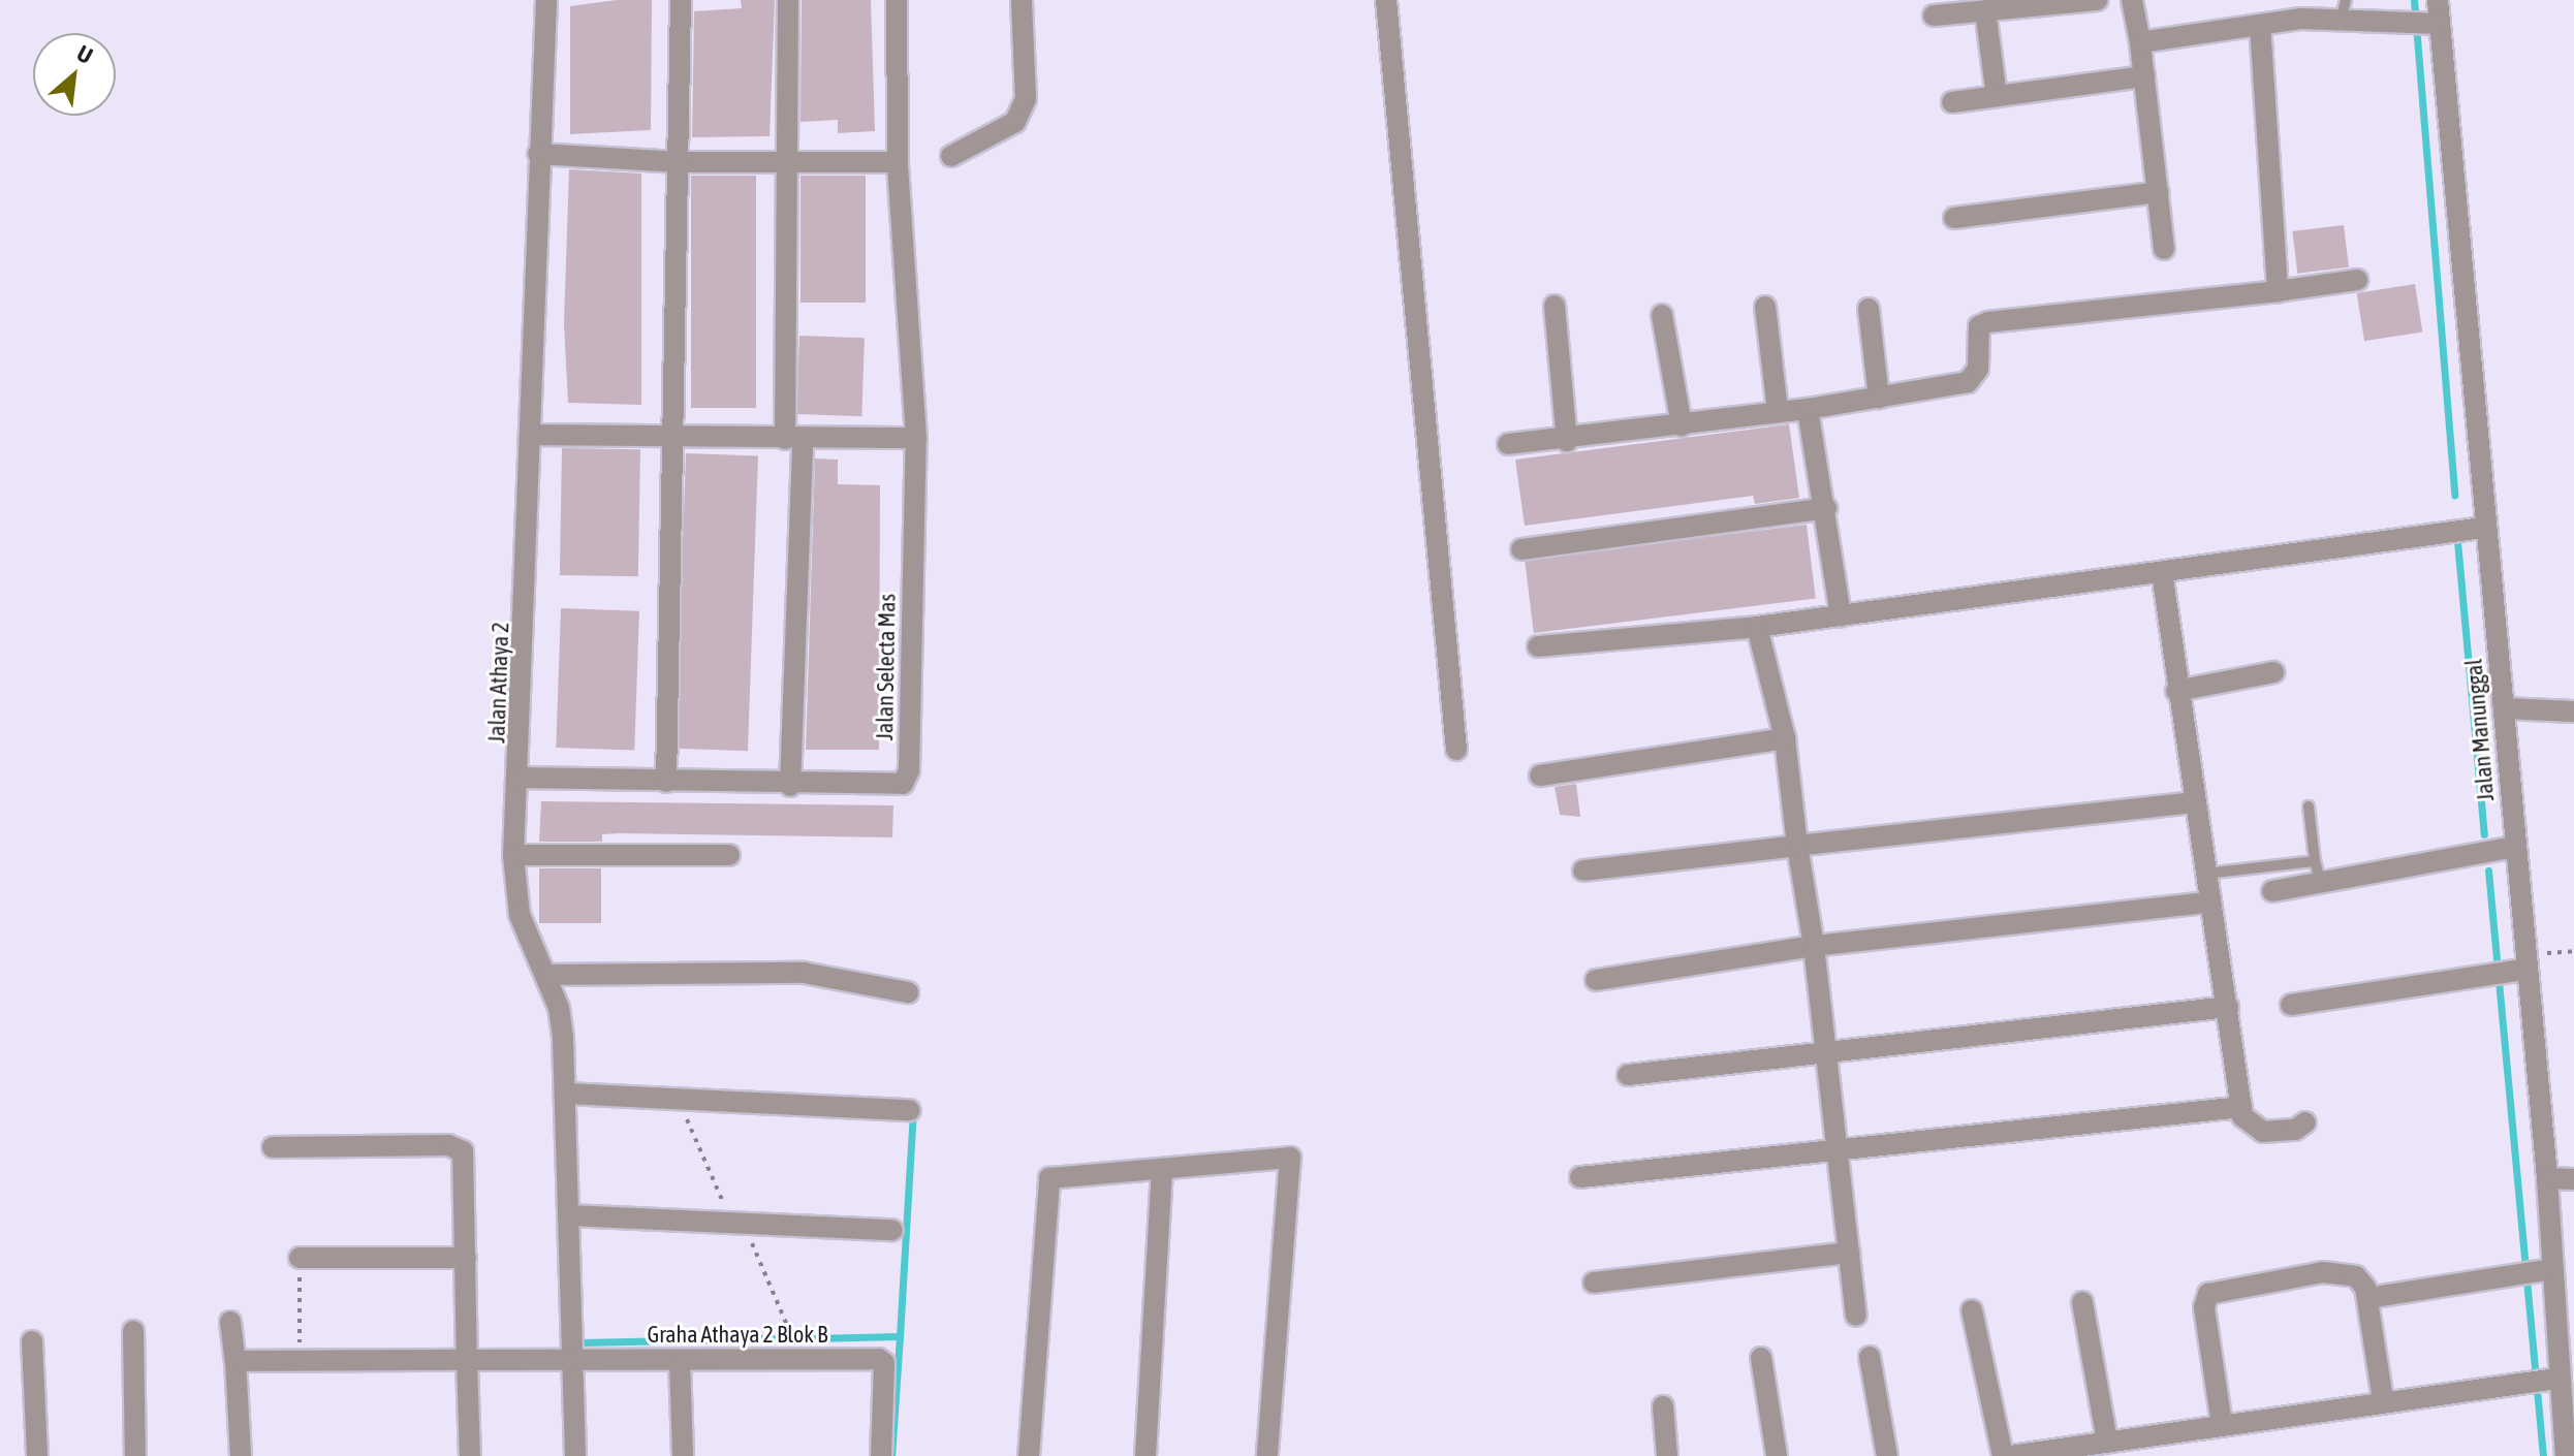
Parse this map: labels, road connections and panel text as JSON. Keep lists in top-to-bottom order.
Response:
{
  "streets": {
    "street": [
      "Jalan Selecta Mas",
      "Jalan Athaya 2",
      "Jalan Manunggal",
      "Graha Athaya 2 Blok B"
    ]
  },
  "crossings": [
    ["Jalan Selecta Mas", "Jalan Athaya 2"],
    ["Jalan Athaya 2", "Graha Athaya 2 Blok B"]
  ],
  "north": "top right"
}
